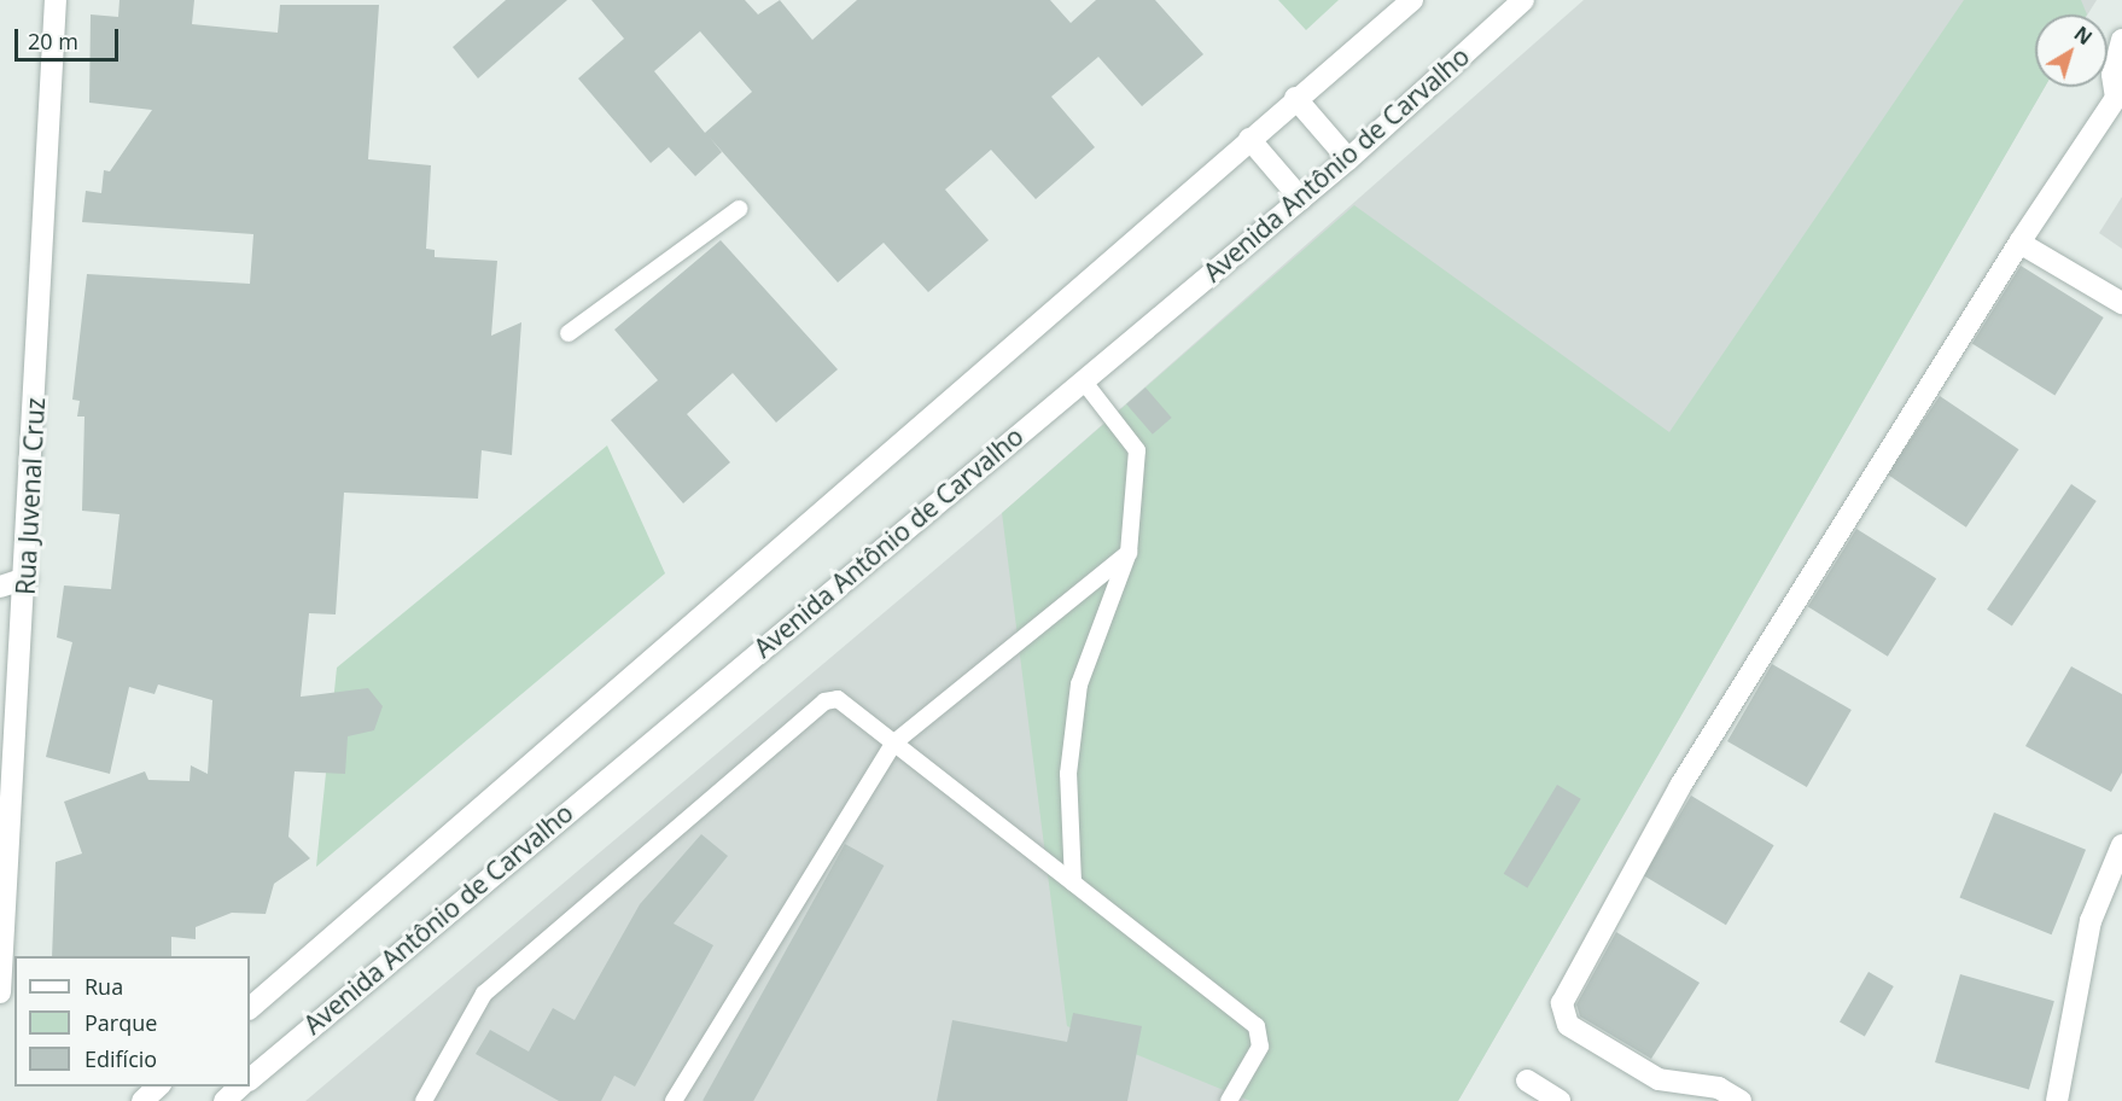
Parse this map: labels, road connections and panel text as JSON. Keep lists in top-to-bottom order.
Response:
{
  "streets": {
    "main road": ["Avenida Antônio de Carvalho", "Rua Juvenal Cruz"]
  },
  "legend": ["Rua", "Parque", "Edifício"],
  "scale_bar": "20 m",
  "north": "top right"
}
